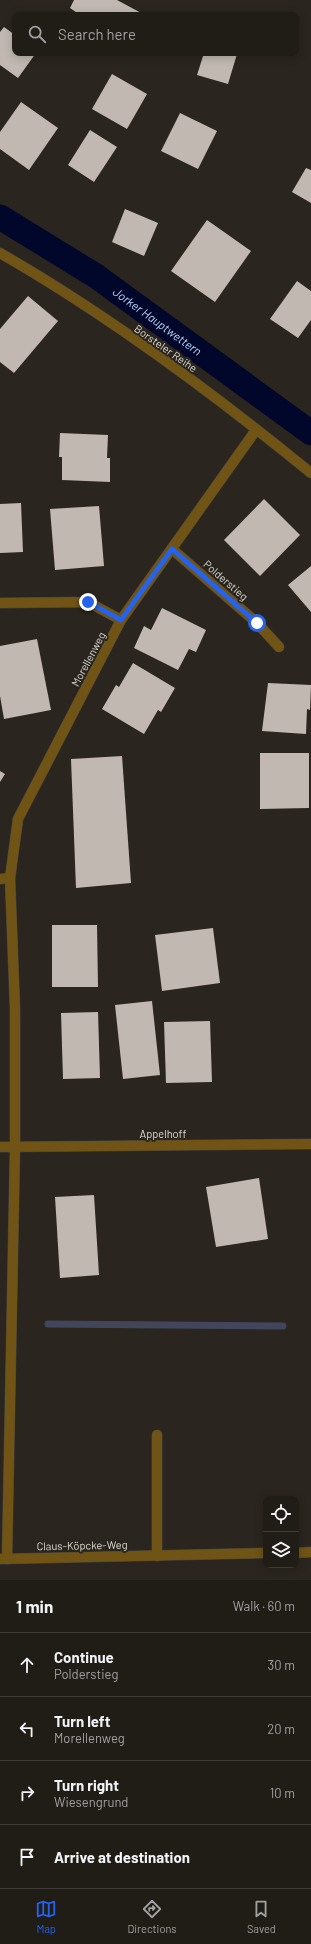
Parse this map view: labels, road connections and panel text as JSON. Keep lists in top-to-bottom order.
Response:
{
  "streets": {
    "street": [
      "Borsteler Reihe",
      "Polderstieg",
      "Morellenweg",
      "Appelhoff",
      "Claus-Köpcke-Weg"
    ]
  },
  "crossings": [
    ["Borsteler Reihe", "Morellenweg"],
    ["Polderstieg", "Morellenweg"],
    ["Morellenweg", "Appelhoff"],
    ["Morellenweg", "Claus-Köpcke-Weg"],
    ["Appelhoff", "Claus-Köpcke-Weg"]
  ],
  "water": ["Jorker Hauptwettern"],
  "page": {
    "search": "Search here",
    "heading": ["1 min", "Walk · 60 m"],
    "list": [
      ["Continue", "Polderstieg", "30 m"],
      ["Turn left", "Morellenweg", "20 m"],
      ["Turn right", "Wiesengrund", "10 m"],
      "Arrive at destination"
    ],
    "nav": ["Map", "Directions", "Saved"]
  }
}
